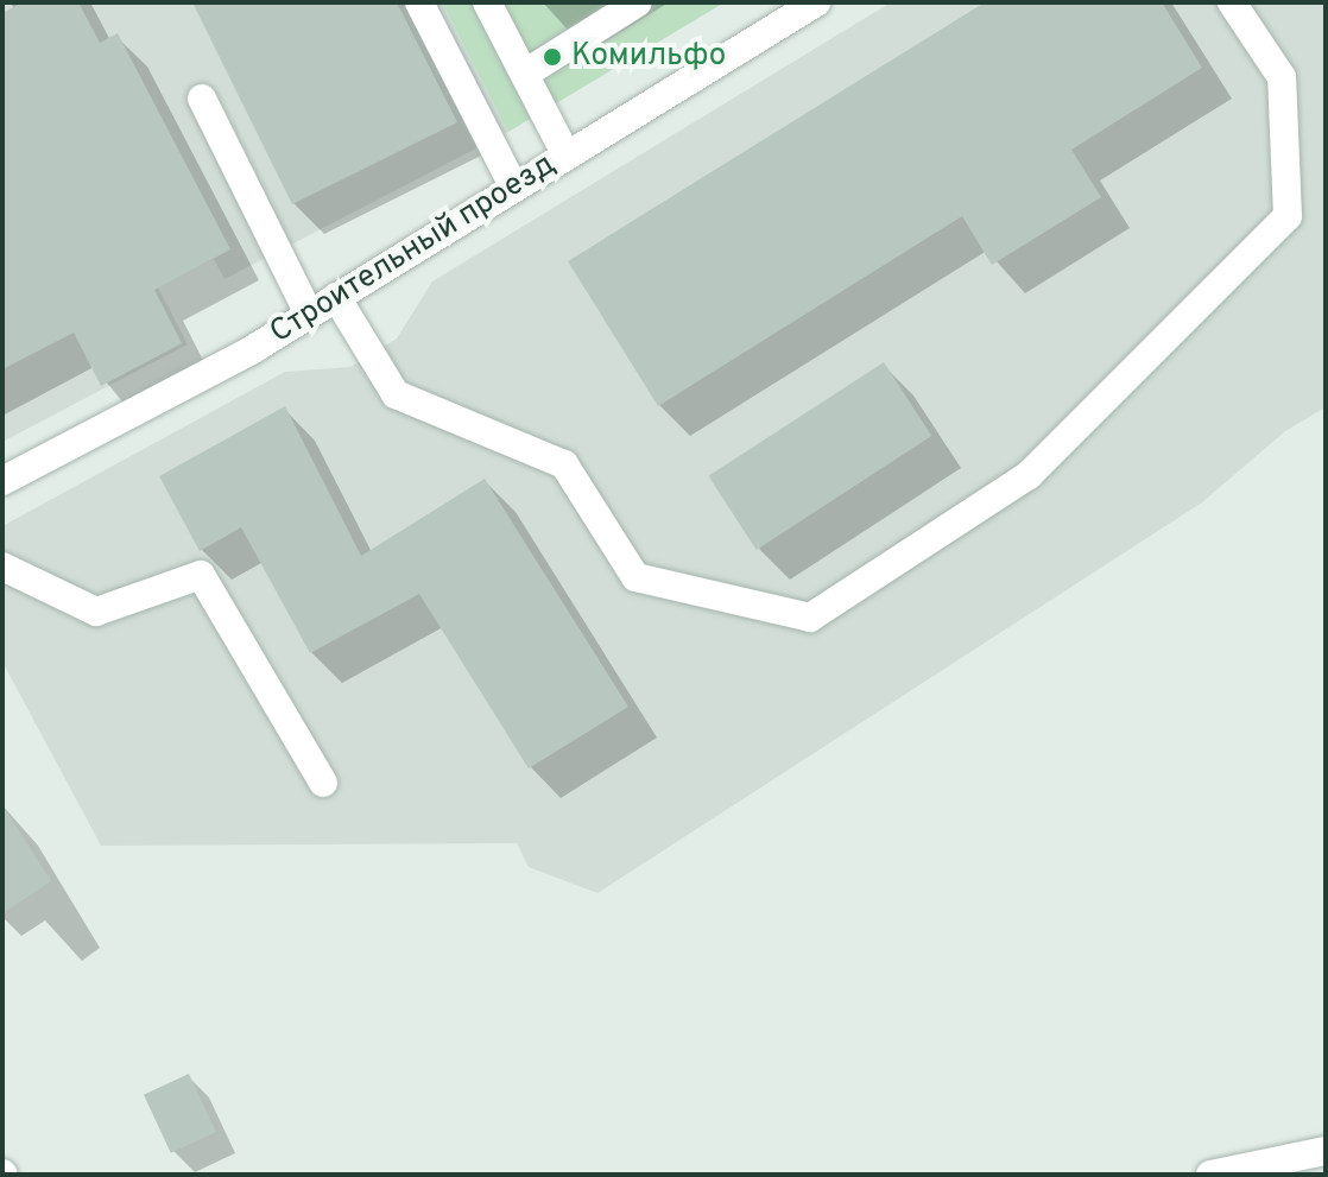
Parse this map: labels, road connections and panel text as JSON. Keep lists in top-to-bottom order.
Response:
{
  "streets": {
    "street": ["Строительный проезд"]
  },
  "places": ["Комильфо"]
}
